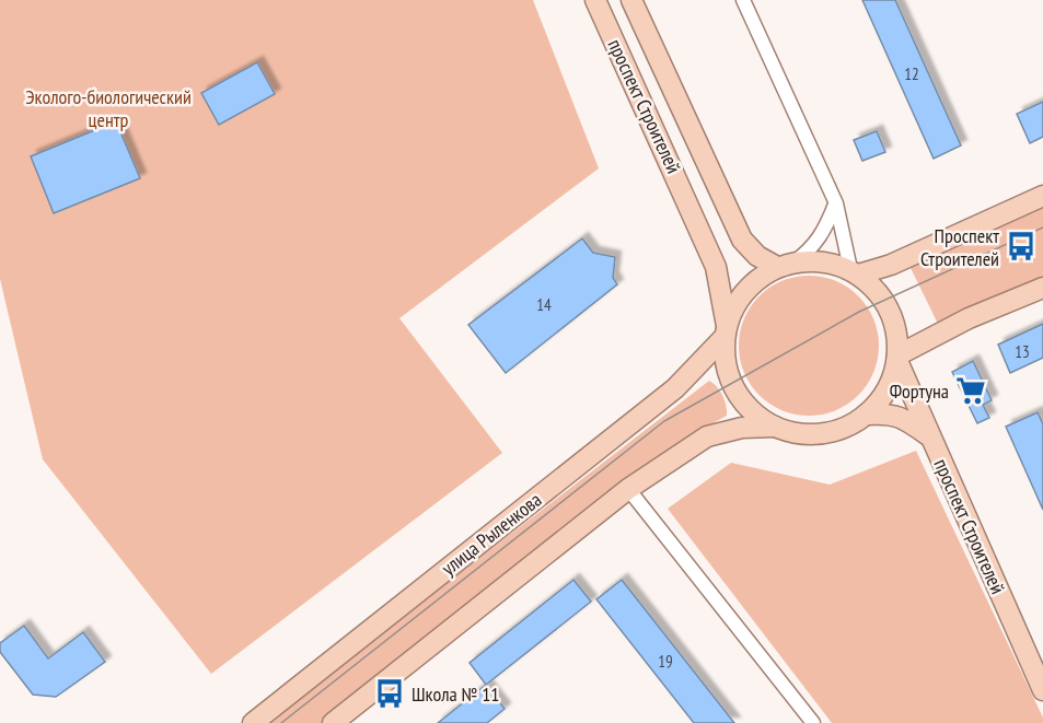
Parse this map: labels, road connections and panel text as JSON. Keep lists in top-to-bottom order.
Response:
{
  "streets": {
    "main road": ["проспект Строителей", "улица Рыленкова"]
  },
  "crossings": [
    ["проспект Строителей", "улица Рыленкова"]
  ],
  "parks": ["Эколого-биологический центр"],
  "places": {
    "bus stop": ["Проспект Строителей", "Школа № 11"],
    "supermarket": ["Фортуна"]
  },
  "house_numbers": [
    "12",
    "14",
    "13",
    "19"
  ]
}
